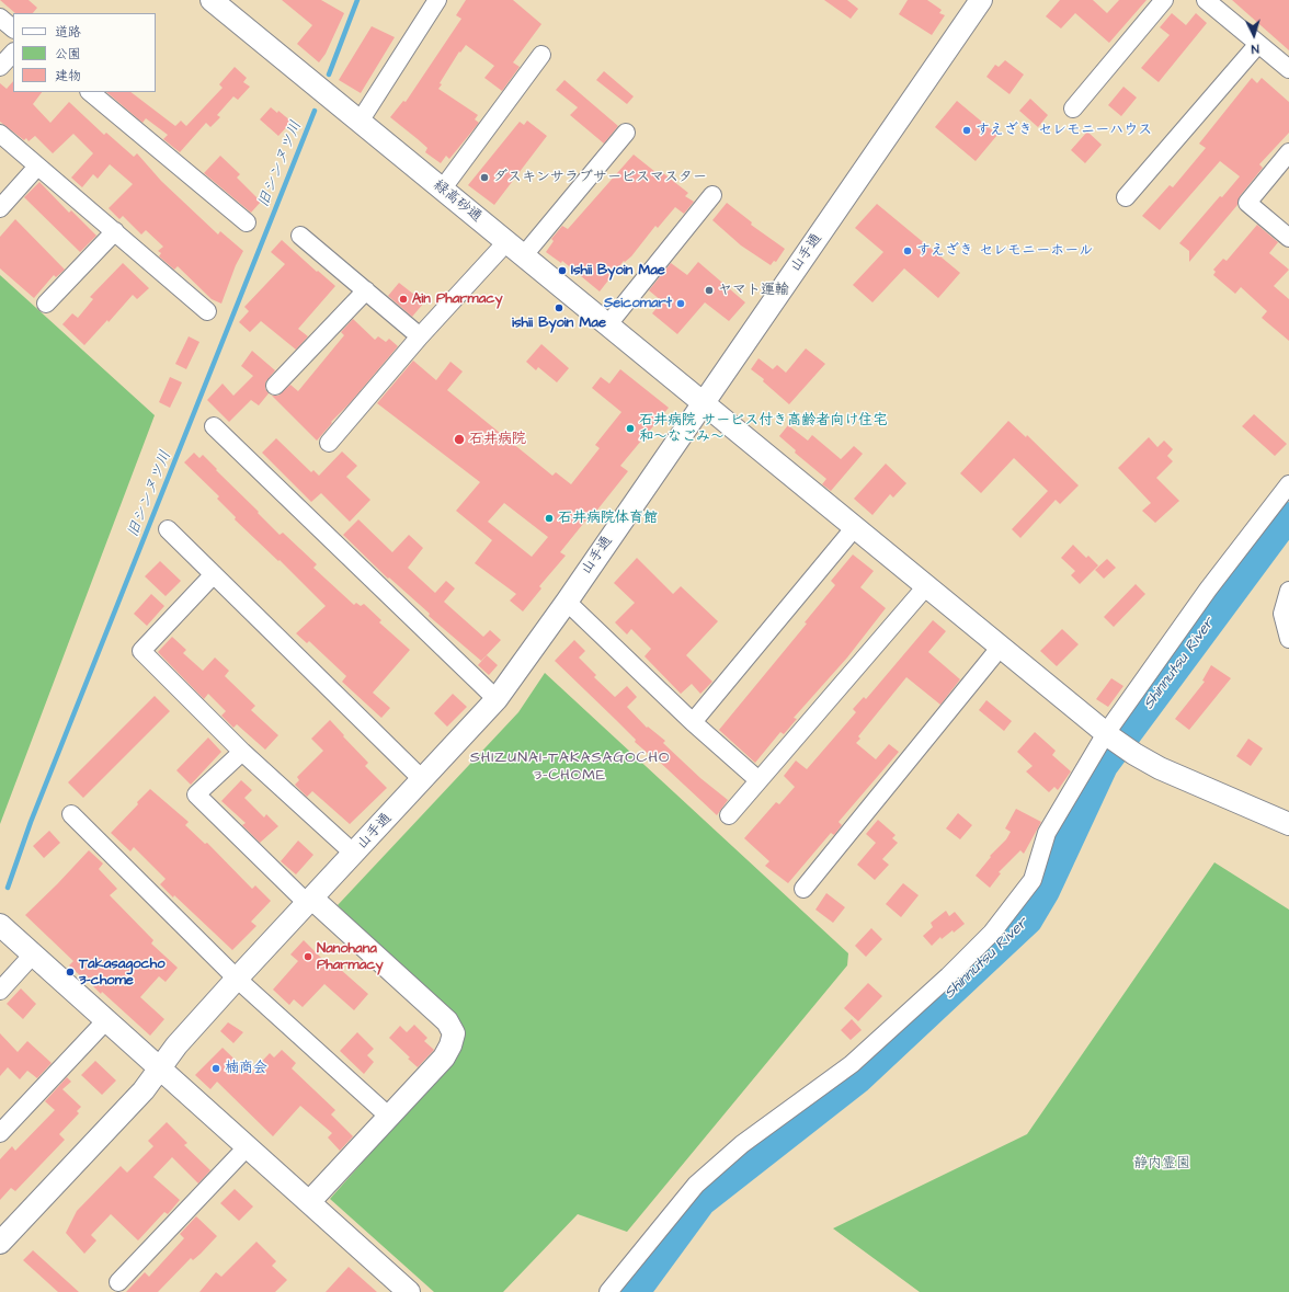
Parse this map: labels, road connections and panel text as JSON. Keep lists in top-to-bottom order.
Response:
{
  "streets": {
    "street": ["緑高砂通", "山手通"]
  },
  "crossings": [
    ["緑高砂通", "山手通"]
  ],
  "districts": ["SHIZUNAI-TAKASAGOCHO 3-CHOME"],
  "water": ["旧シンヌツ川", "Shinnutsu River"],
  "parks": ["静内霊園"],
  "places": [
    "すえざき セレモニーハウス",
    "ダスキンサラブサービスマスター",
    "すえざき セレモニーホール",
    "Ishii Byoin Mae",
    "ヤマト運輸",
    "Ain Pharmacy",
    "Seicomart",
    "ishii Byoin Mae",
    "石井病院 サービス付き高齢者向け住宅 和～なごみ～",
    "石井病院",
    "石井病院体育館",
    "Nanohana Pharmacy",
    "Takasagocho 3-chome",
    "楠商会"
  ],
  "legend": ["道路", "公園", "建物"],
  "north": "bottom"
}
